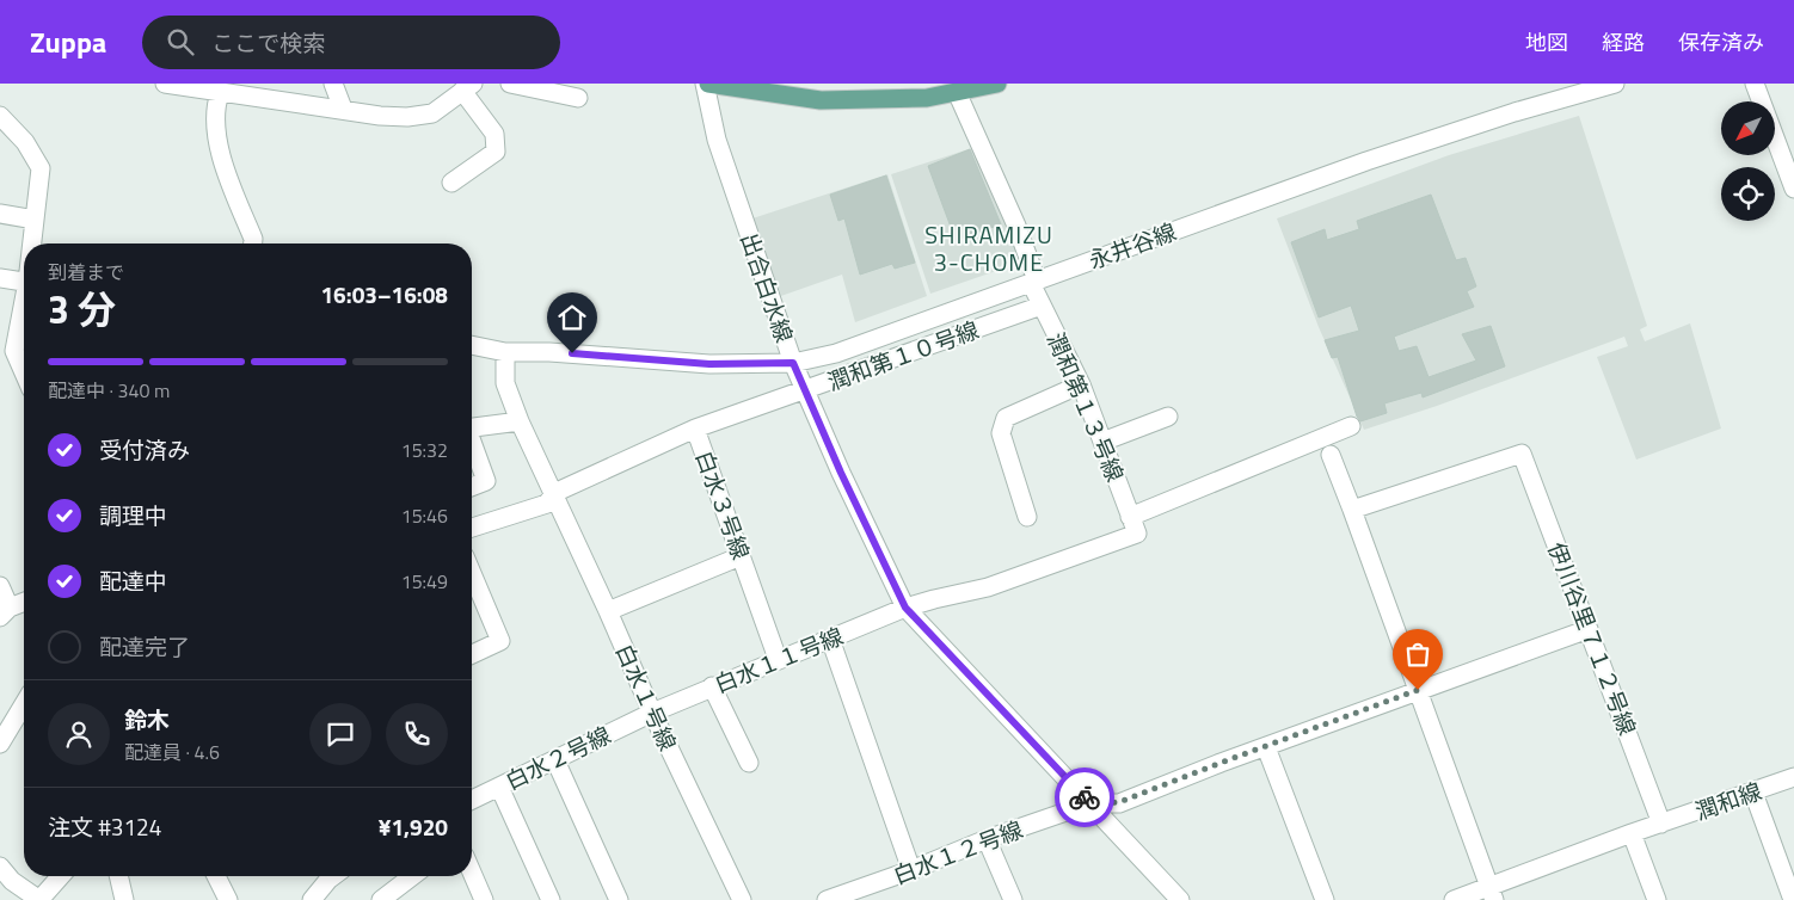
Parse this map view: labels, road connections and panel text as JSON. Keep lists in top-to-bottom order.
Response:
{
  "streets": {
    "street": [
      "永井谷線",
      "出合白水線",
      "潤和第１０号線",
      "潤和第１３号線",
      "白水３号線",
      "伊川谷里７１２号線",
      "白水１１号線",
      "白水１号線",
      "白水２号線",
      "潤和線",
      "白水１２号線"
    ]
  },
  "crossings": [
    ["永井谷線", "出合白水線"],
    ["永井谷線", "潤和第１３号線"],
    ["永井谷線", "白水１号線"],
    ["出合白水線", "潤和第１０号線"],
    ["出合白水線", "白水１１号線"],
    ["出合白水線", "白水１２号線"],
    ["潤和第１０号線", "潤和第１３号線"],
    ["潤和第１０号線", "白水３号線"],
    ["潤和第１３号線", "白水１１号線"],
    ["白水３号線", "白水１１号線"],
    ["白水３号線", "白水１号線"],
    ["伊川谷里７１２号線", "潤和線"],
    ["伊川谷里７１２号線", "白水１２号線"],
    ["白水１１号線", "白水１号線"],
    ["白水１１号線", "白水２号線"],
    ["白水１号線", "白水２号線"]
  ],
  "districts": ["SHIRAMIZU 3-CHOME"],
  "north": "bottom left",
  "page": {
    "header": "Zuppa",
    "search": "ここで検索",
    "nav": ["地図", "経路", "保存済み"],
    "heading": ["3 分", "到着まで", "16:03–16:08"],
    "panel": [
      "鈴木",
      "配達員 · 4.6",
      "注文 #3124",
      "¥1,920"
    ],
    "bar": "配達中 · 340 m",
    "list": [
      ["受付済み", "15:32"],
      ["調理中", "15:46"],
      ["配達中", "15:49"],
      "配達完了"
    ]
  }
}
